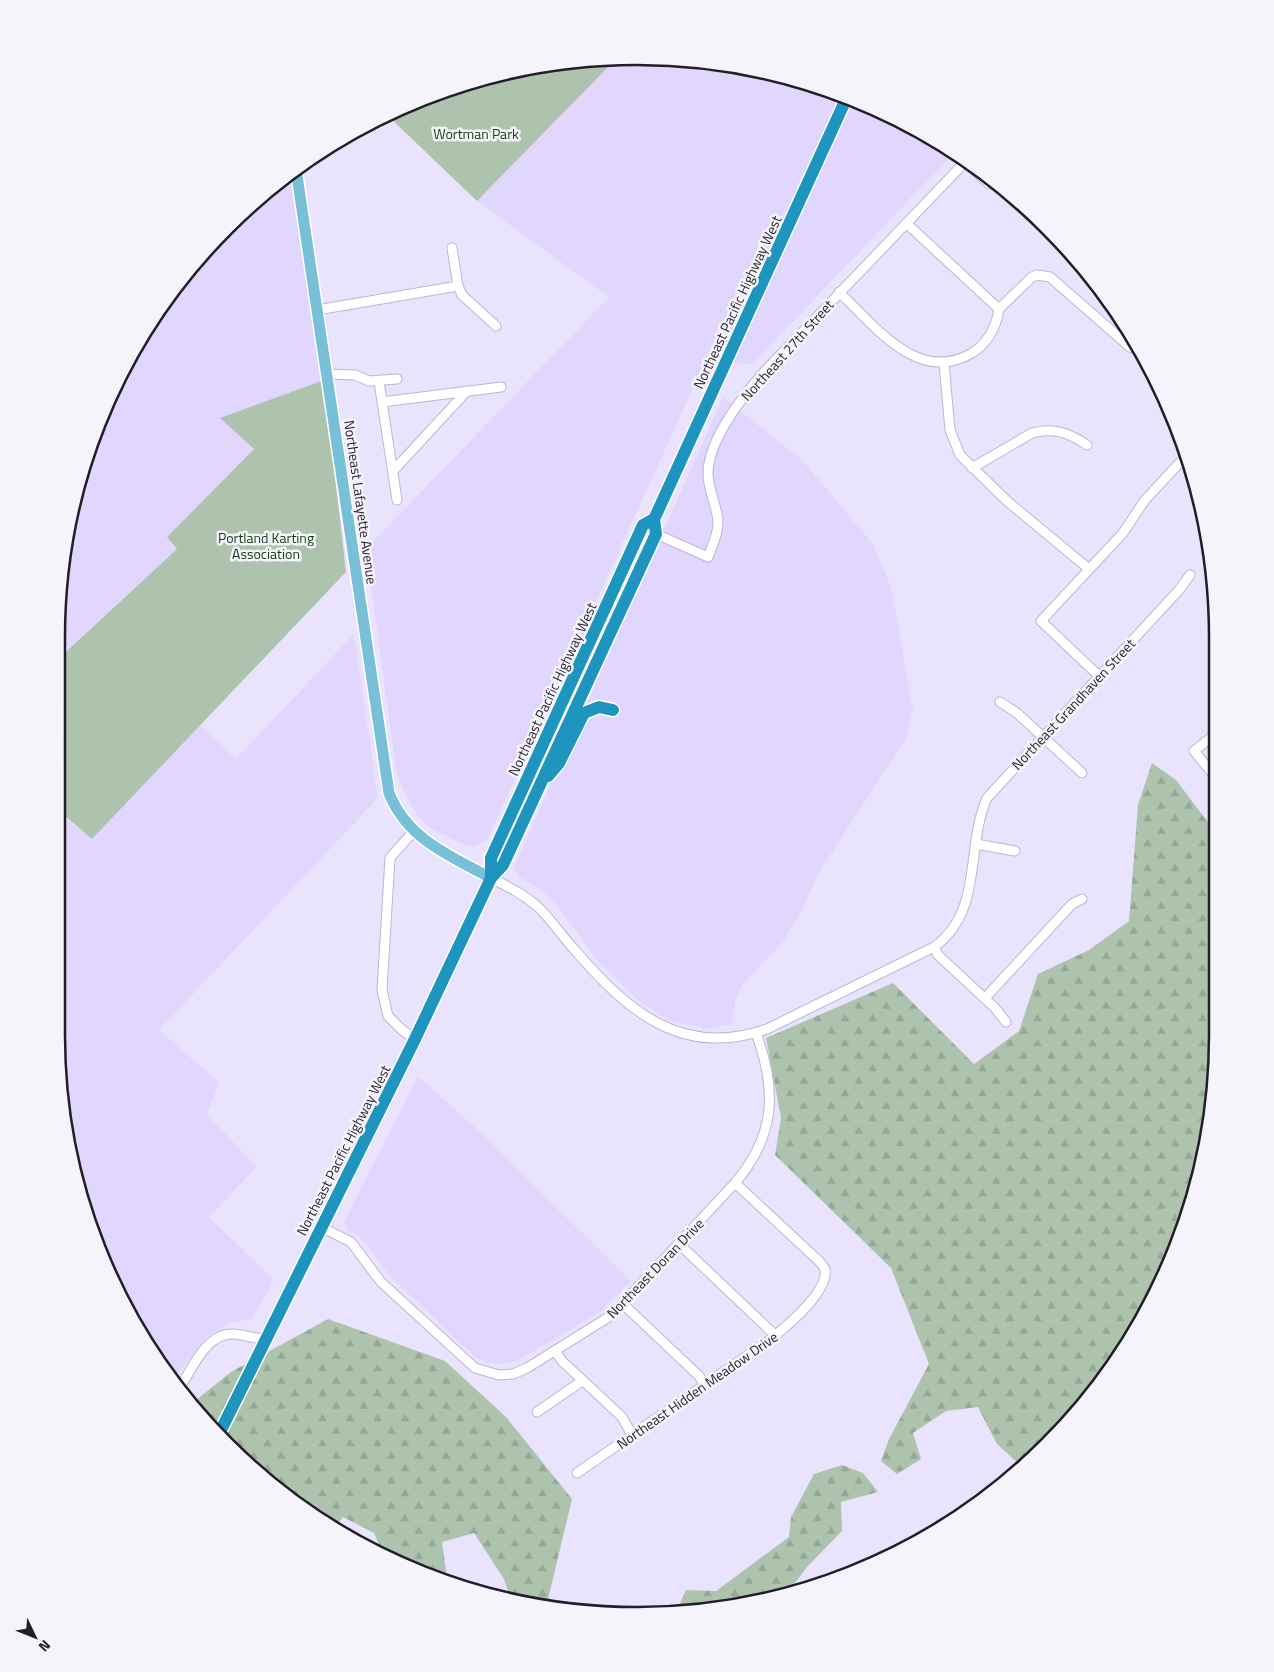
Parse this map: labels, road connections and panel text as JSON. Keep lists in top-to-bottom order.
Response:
{
  "streets": {
    "highway": ["Northeast Pacific Highway West"],
    "main road": ["Northeast Lafayette Avenue"],
    "street": [
      "Northeast 27th Street",
      "Northeast Grandhaven Street",
      "Northeast Doran Drive",
      "Northeast Hidden Meadow Drive"
    ]
  },
  "crossings": [
    ["Northeast Pacific Highway West", "Northeast 27th Street"],
    ["Northeast Pacific Highway West", "Northeast Lafayette Avenue"],
    ["Northeast Pacific Highway West", "Northeast Grandhaven Street"],
    ["Northeast Pacific Highway West", "Northeast Doran Drive"],
    ["Northeast Lafayette Avenue", "Northeast Grandhaven Street"],
    ["Northeast Grandhaven Street", "Northeast Doran Drive"],
    ["Northeast Doran Drive", "Northeast Hidden Meadow Drive"]
  ],
  "parks": ["Wortman Park", "Portland Karting Association"],
  "north": "bottom right"
}
